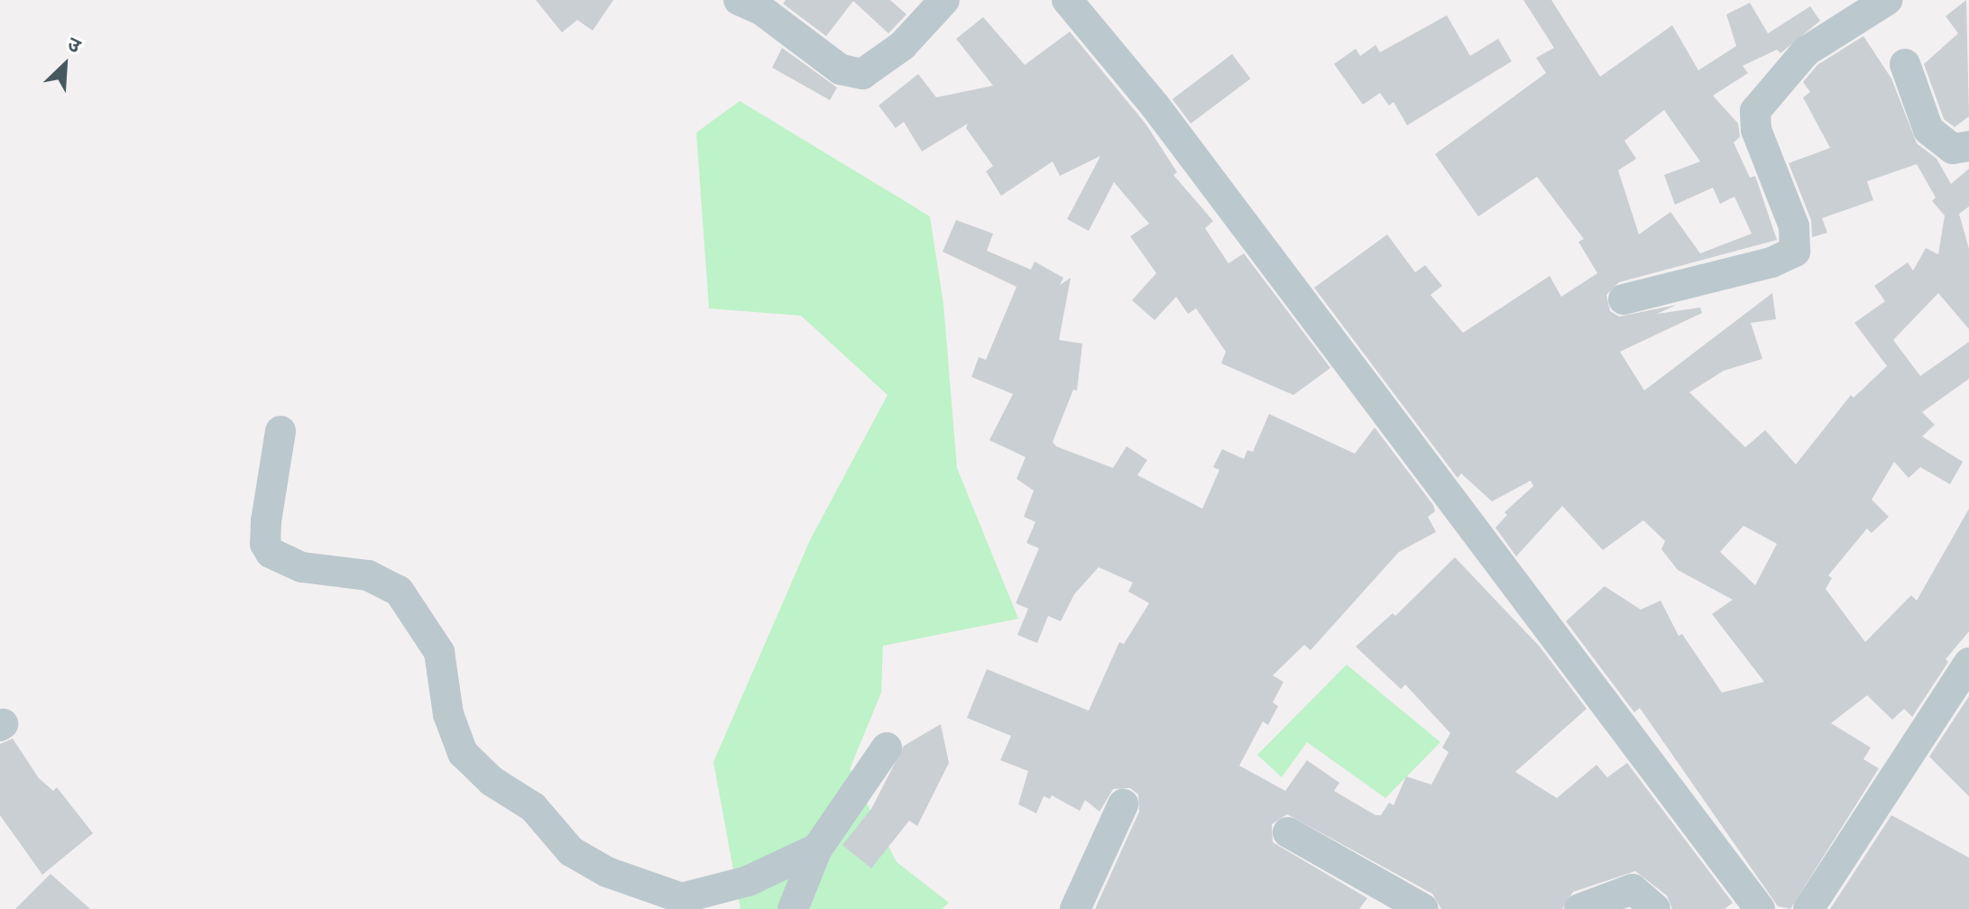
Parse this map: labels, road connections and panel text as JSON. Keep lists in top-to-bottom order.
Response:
{
  "north": "top right"
}
